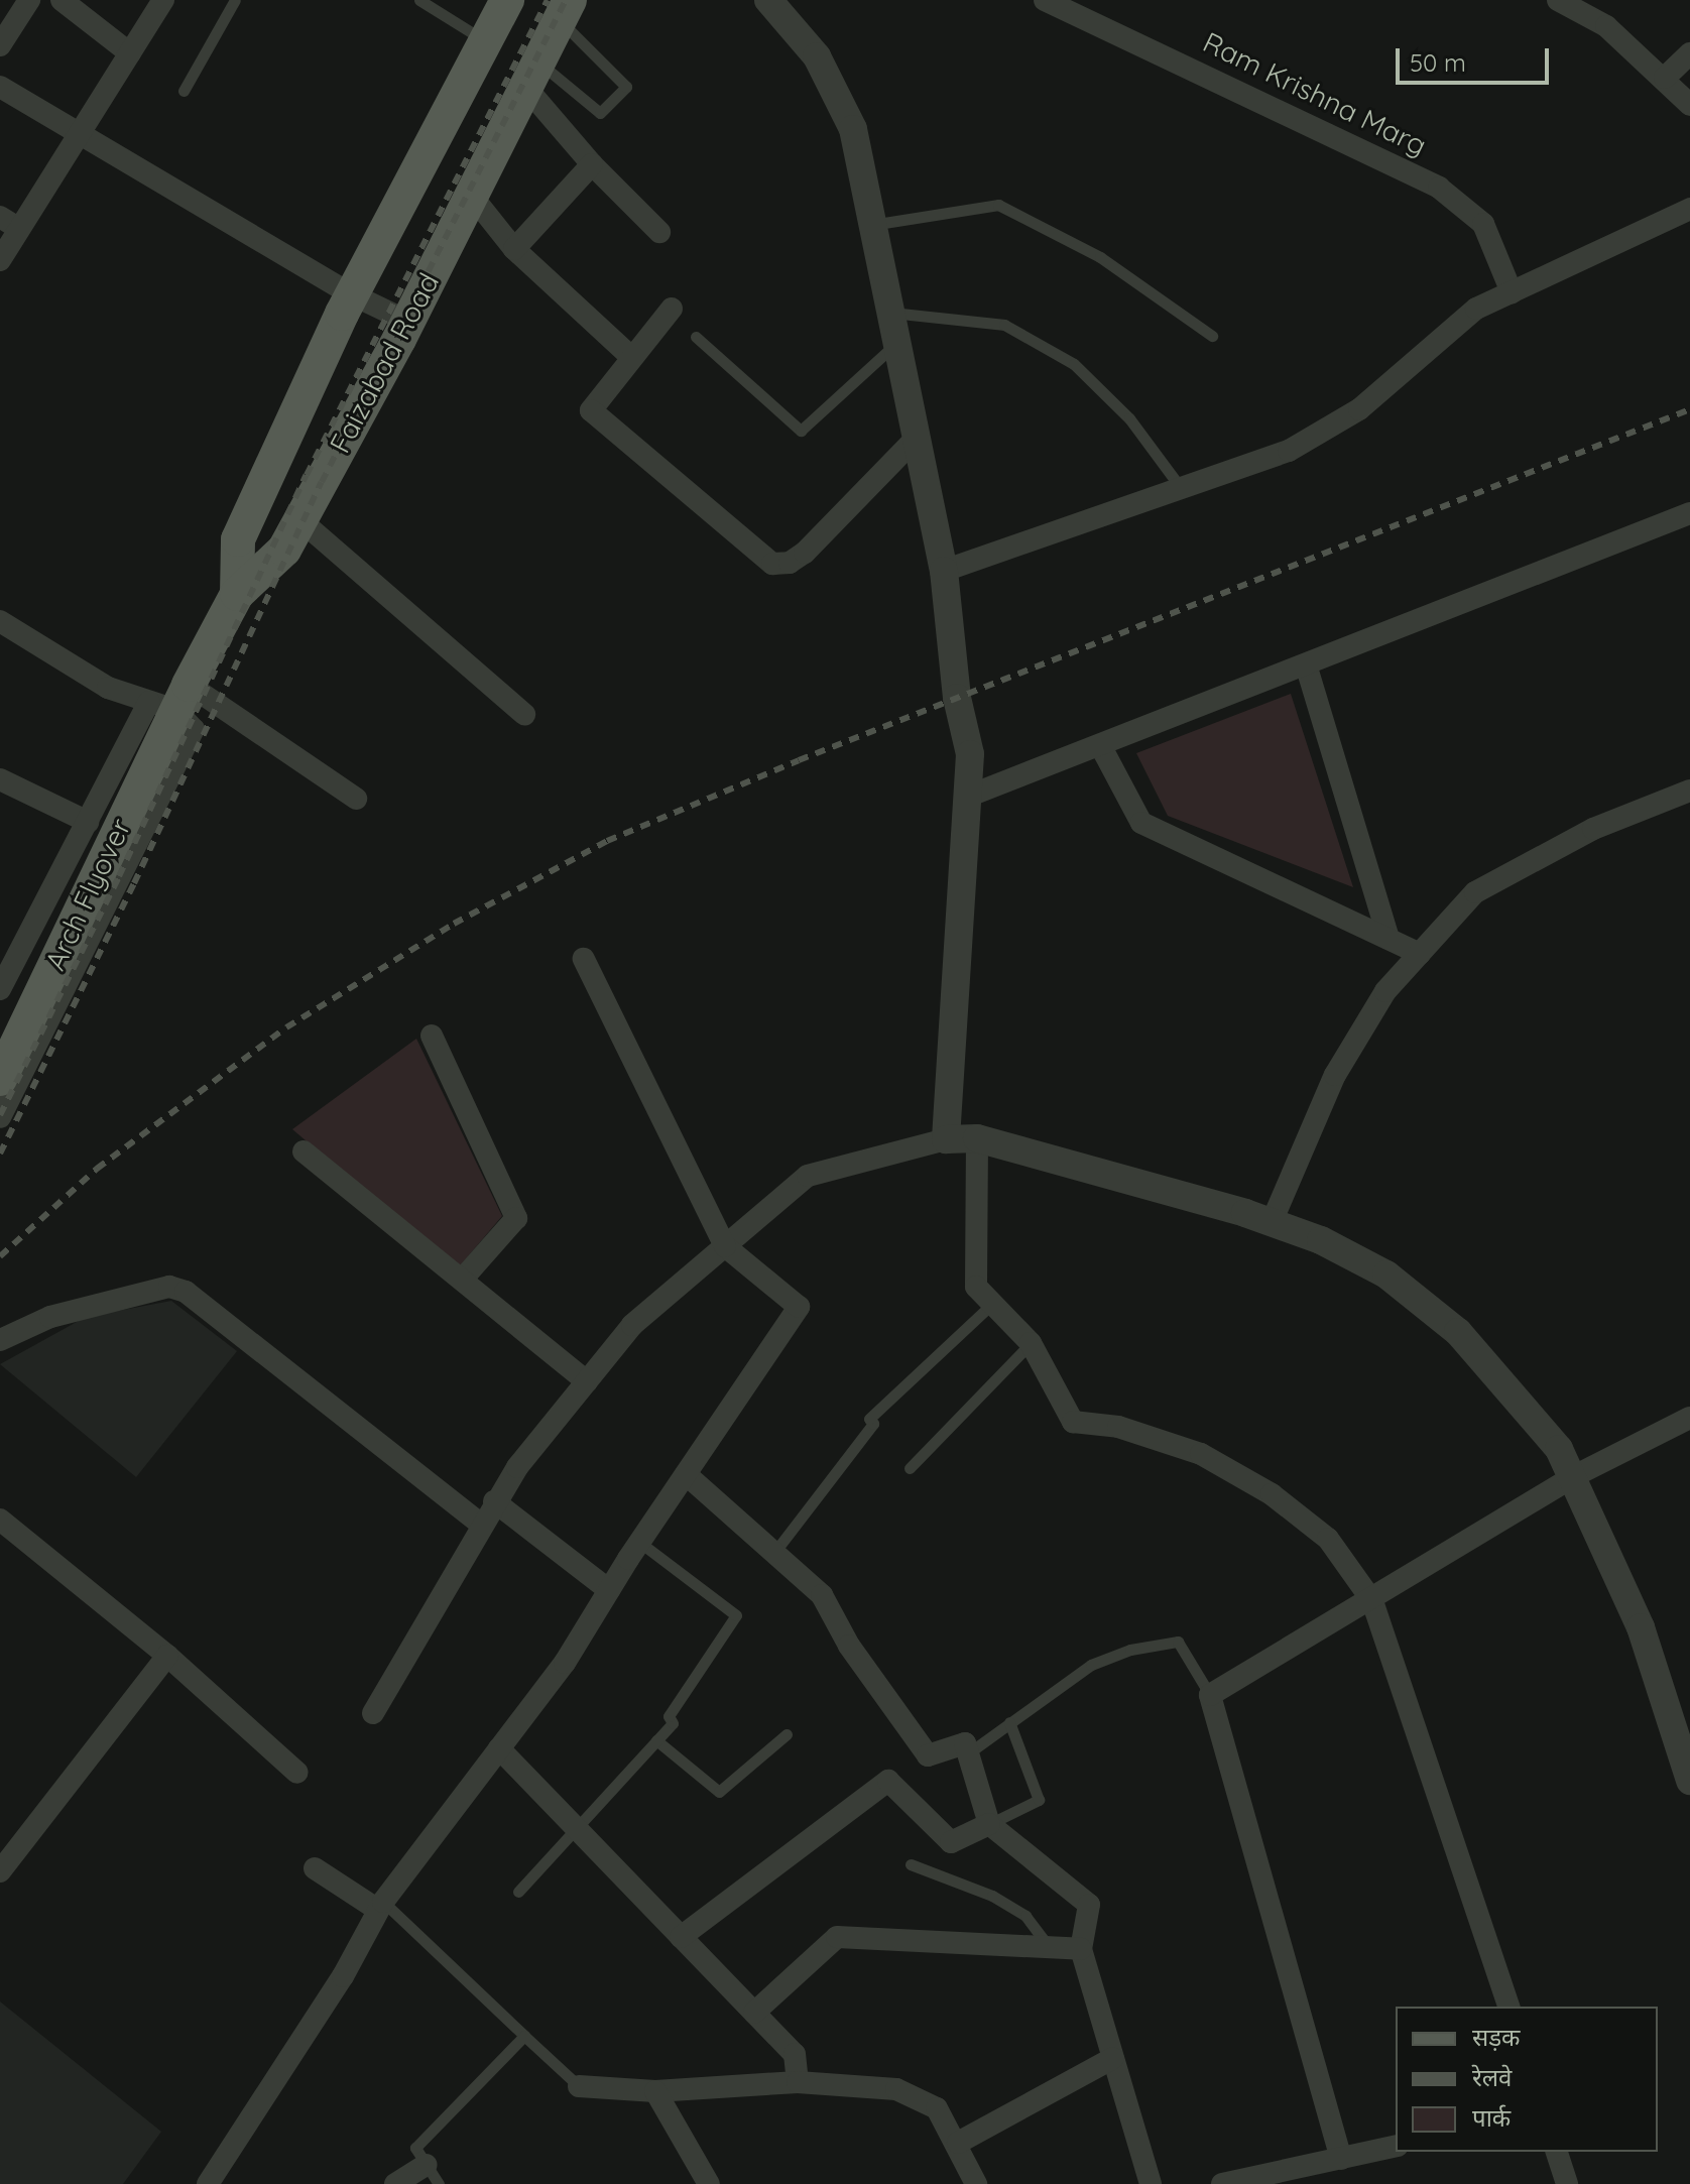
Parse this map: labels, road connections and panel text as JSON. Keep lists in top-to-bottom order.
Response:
{
  "streets": {
    "main road": ["Faizabad Road", "Arch Flyover"],
    "street": ["Ram Krishna Marg"]
  },
  "crossings": [
    ["Faizabad Road", "Arch Flyover"]
  ],
  "legend": ["सड़क", "रेलवे", "पार्क"],
  "scale_bar": "50 m"
}
